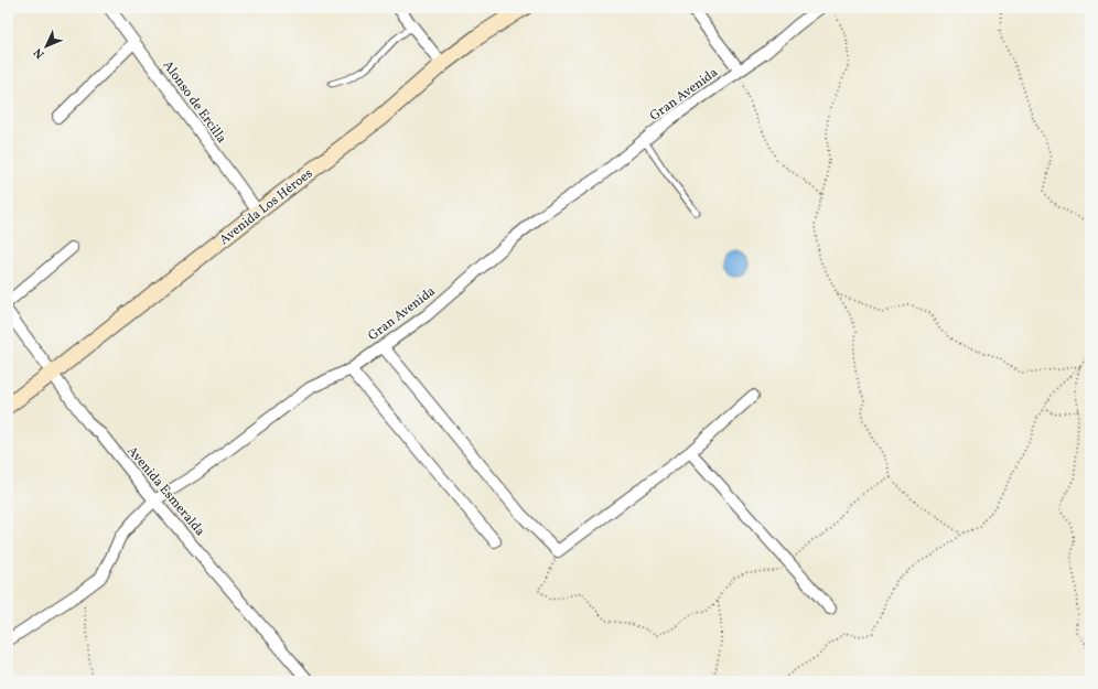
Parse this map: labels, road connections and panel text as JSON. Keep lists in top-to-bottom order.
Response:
{
  "streets": {
    "street": [
      "Gran Avenida",
      "Alonso de Ercilla",
      "Avenida Los Héroes",
      "Avenida Esmeralda"
    ]
  },
  "crossings": [
    ["Gran Avenida", "Avenida Esmeralda"],
    ["Alonso de Ercilla", "Avenida Los Héroes"],
    ["Avenida Los Héroes", "Avenida Esmeralda"]
  ],
  "north": "bottom left"
}
